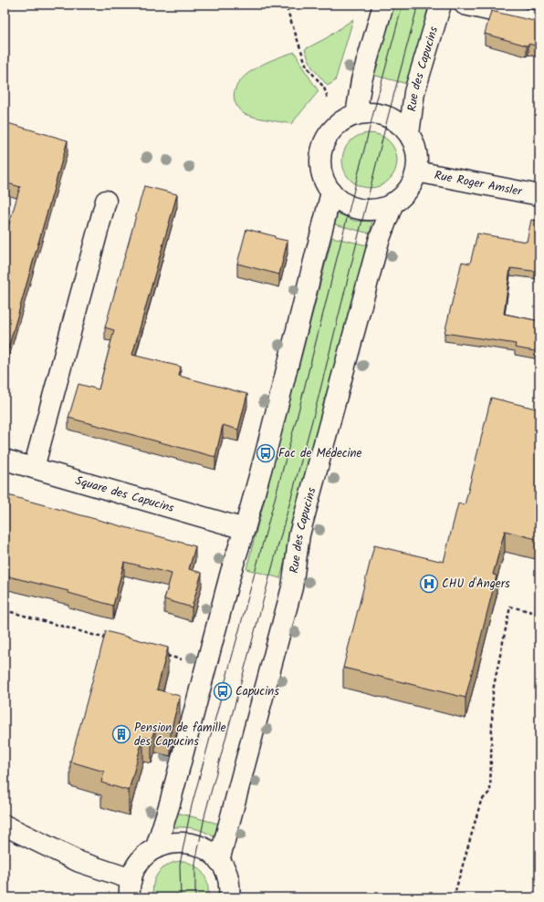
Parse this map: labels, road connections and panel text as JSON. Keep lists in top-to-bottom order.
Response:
{
  "streets": {
    "street": ["Rue des Capucins", "Rue Roger Amsler", "Square des Capucins"]
  },
  "crossings": [
    ["Rue des Capucins", "Rue Roger Amsler"]
  ],
  "places": {
    "bus stop": ["Fac de Médecine", "Capucins"],
    "hospital": ["CHU d'Angers"],
    "building": ["Pension de famille des Capucins"]
  }
}
